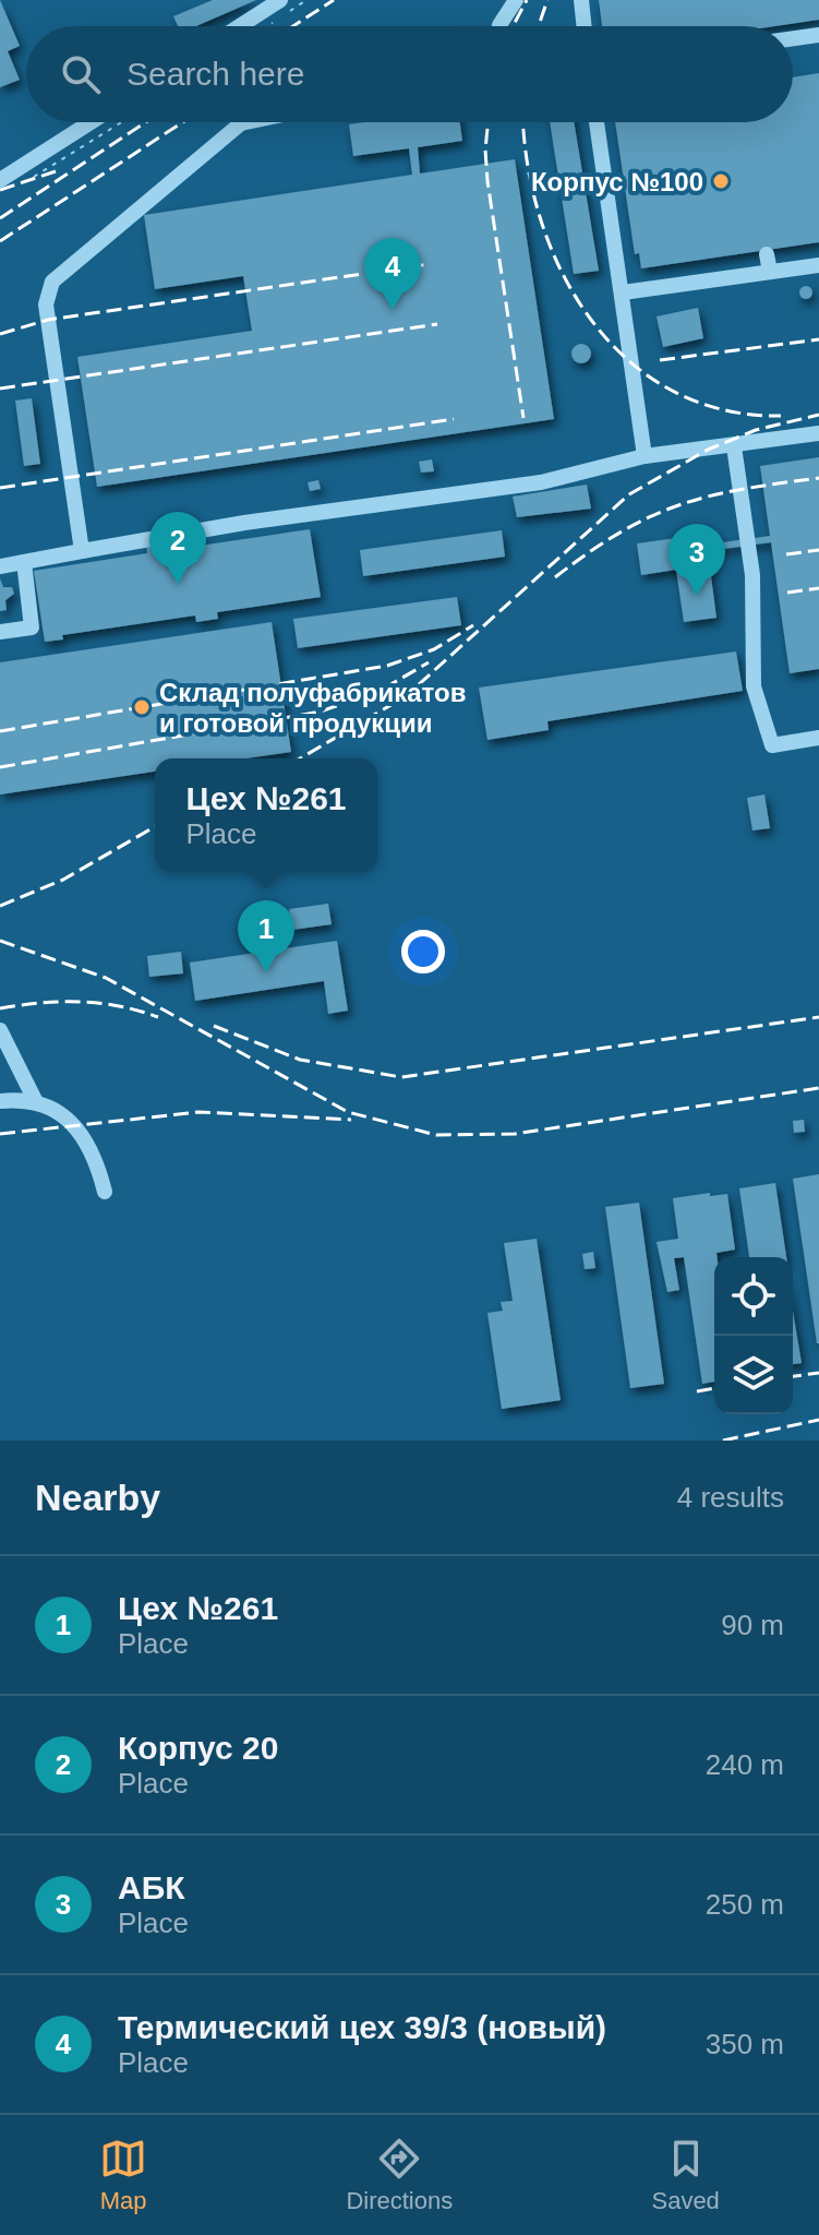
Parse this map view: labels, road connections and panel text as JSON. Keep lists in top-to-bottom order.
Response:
{
  "places": ["Корпус №100", "Склад полуфабрикатов и готовой продукции"],
  "page": {
    "search": "Search here",
    "pins": [
      "4",
      "2",
      "3",
      "1"
    ],
    "popup": ["Цех №261", "Place"],
    "heading": ["Nearby", "4 results"],
    "list": [
      {
        "mark": "1",
        "name": "Цех №261",
        "note": "Place",
        "value": "90 m"
      },
      {
        "mark": "2",
        "name": "Корпус 20",
        "note": "Place",
        "value": "240 m"
      },
      {
        "mark": "3",
        "name": "АБК",
        "note": "Place",
        "value": "250 m"
      },
      {
        "mark": "4",
        "name": "Термический цех 39/3 (новый)",
        "note": "Place",
        "value": "350 m"
      }
    ],
    "nav": ["Map", "Directions", "Saved"]
  }
}
